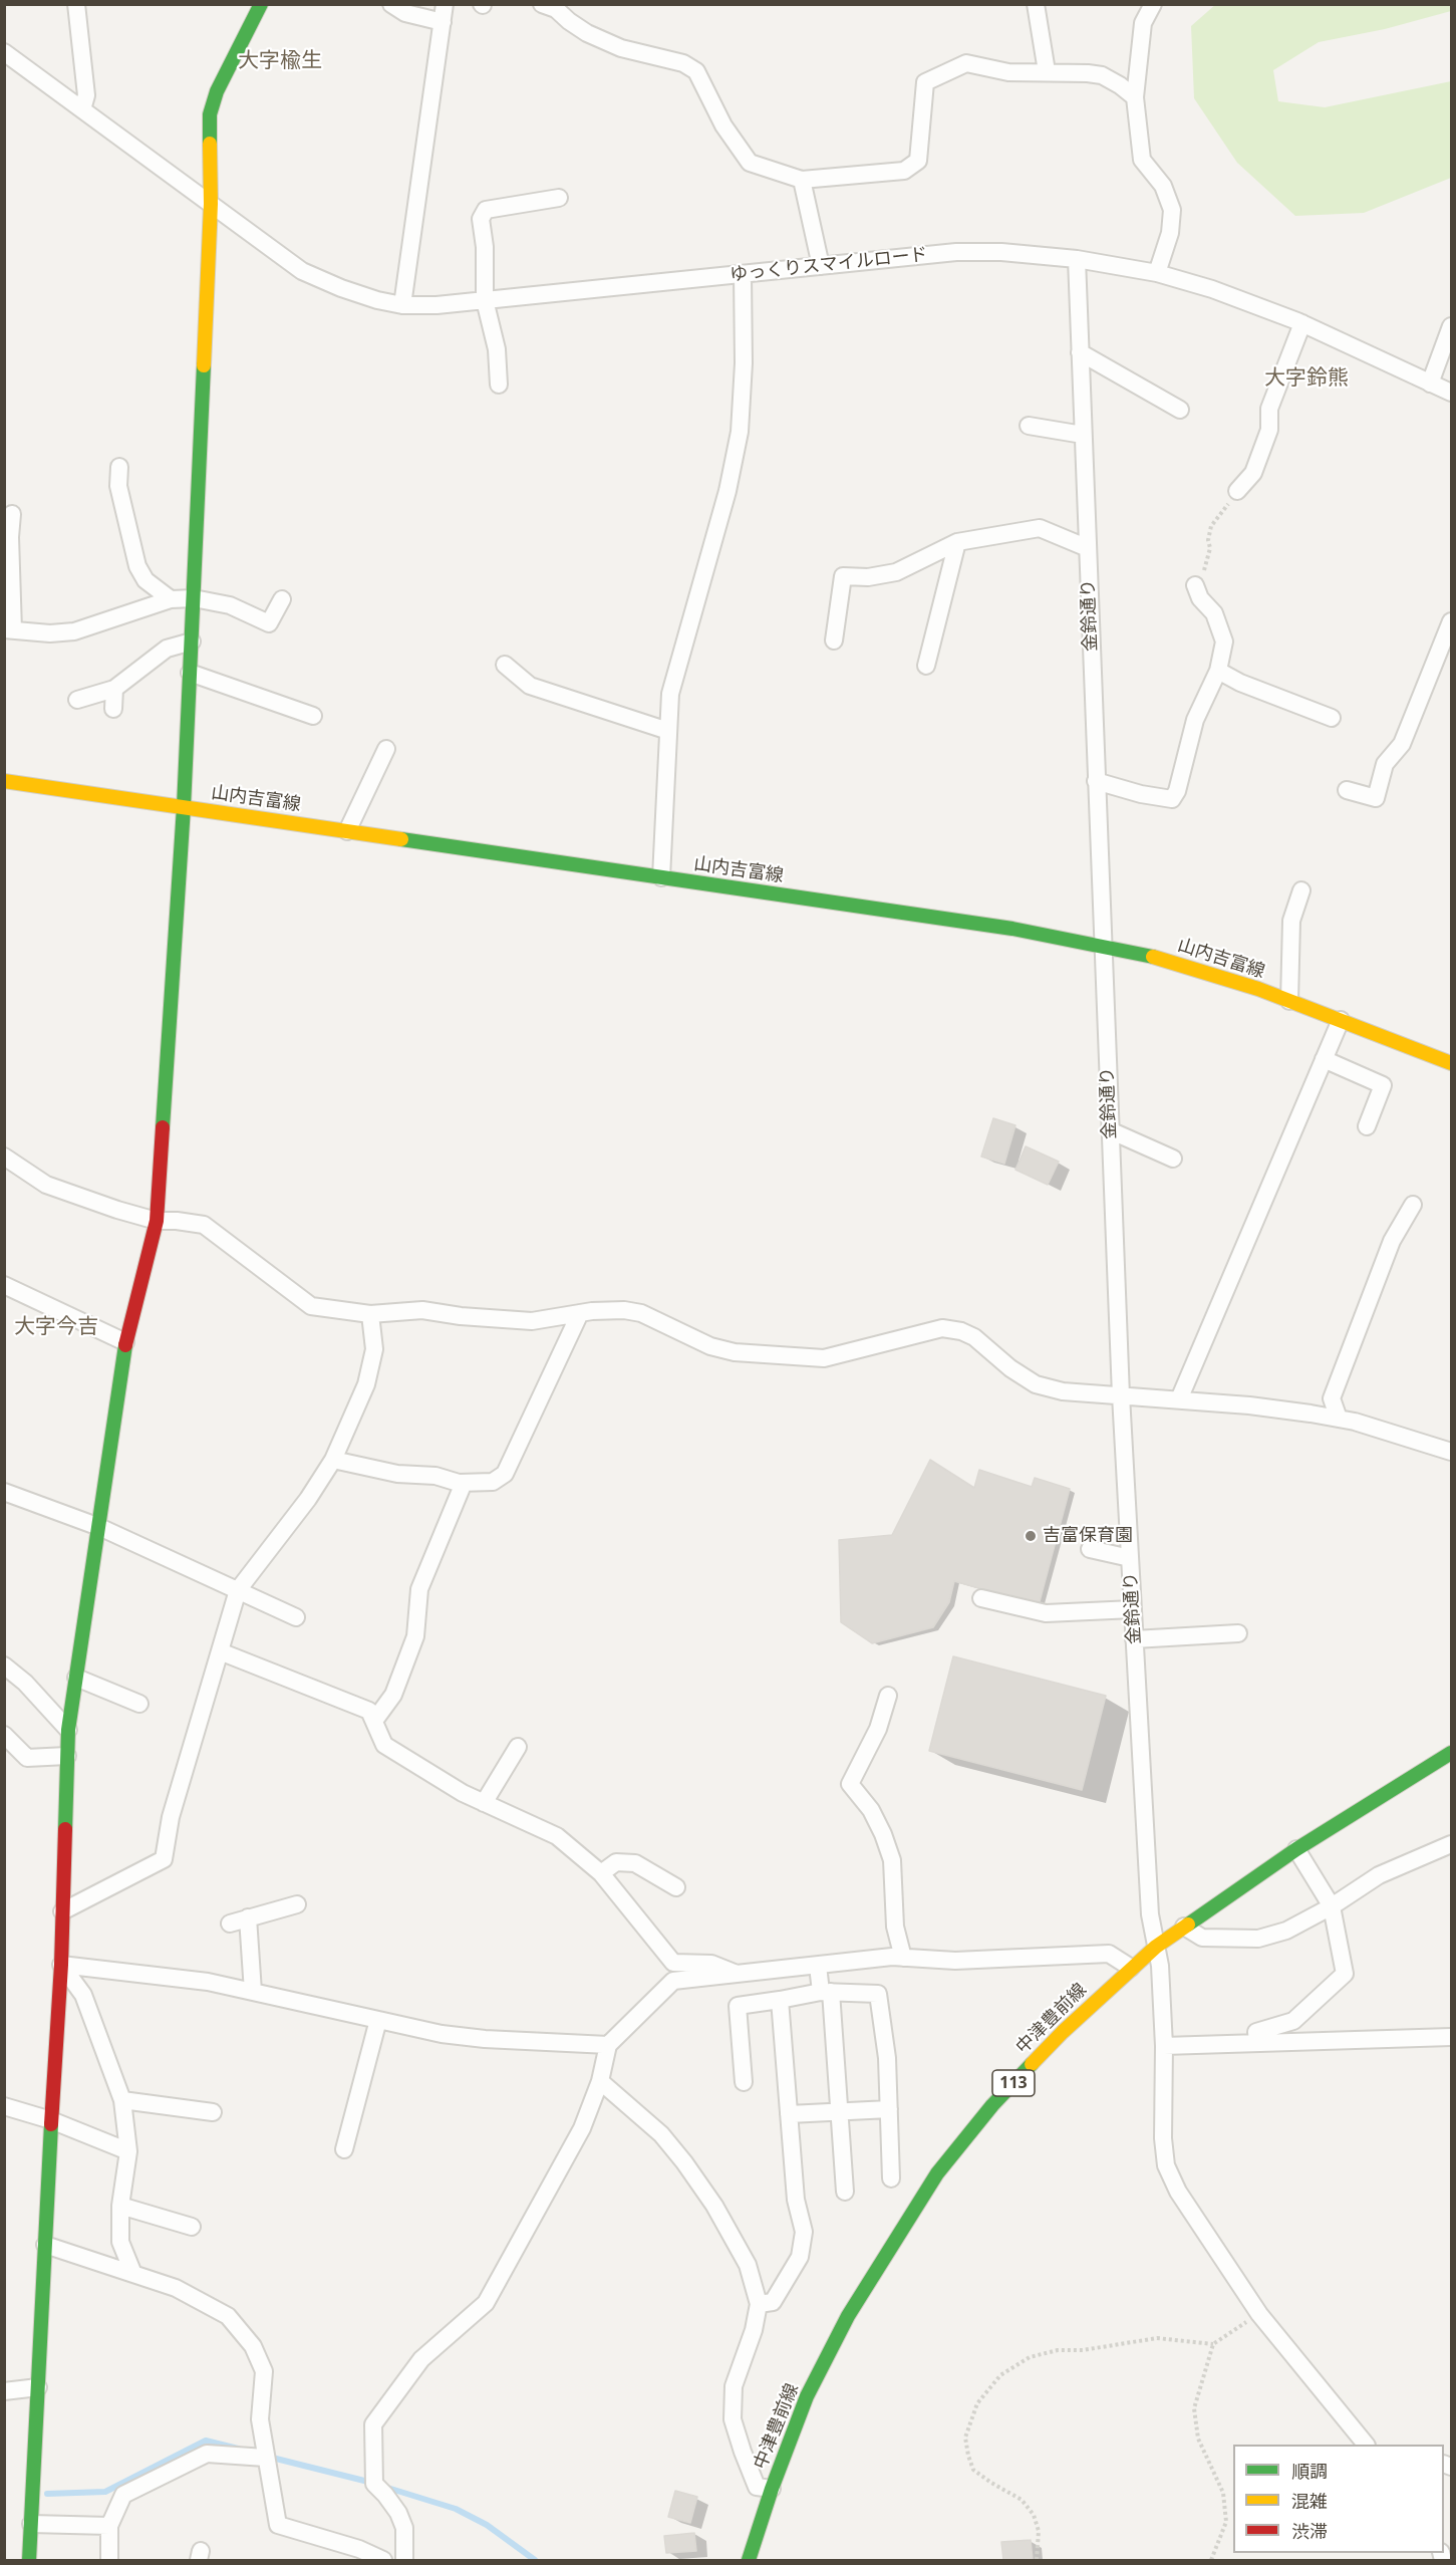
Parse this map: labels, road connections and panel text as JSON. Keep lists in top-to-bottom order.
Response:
{
  "streets": {
    "street": [
      "ゆっくりスマイルロード",
      "金鈴通り",
      "山内吉富線",
      "中津豊前線",
      "113"
    ]
  },
  "crossings": [
    ["ゆっくりスマイルロード", "金鈴通り"],
    ["金鈴通り", "山内吉富線"],
    ["金鈴通り", "中津豊前線"]
  ],
  "districts": ["大字楡生", "大字鈴熊", "大字今吉"],
  "places": ["吉富保育園"],
  "legend": ["順調", "混雑", "渋滞"]
}
